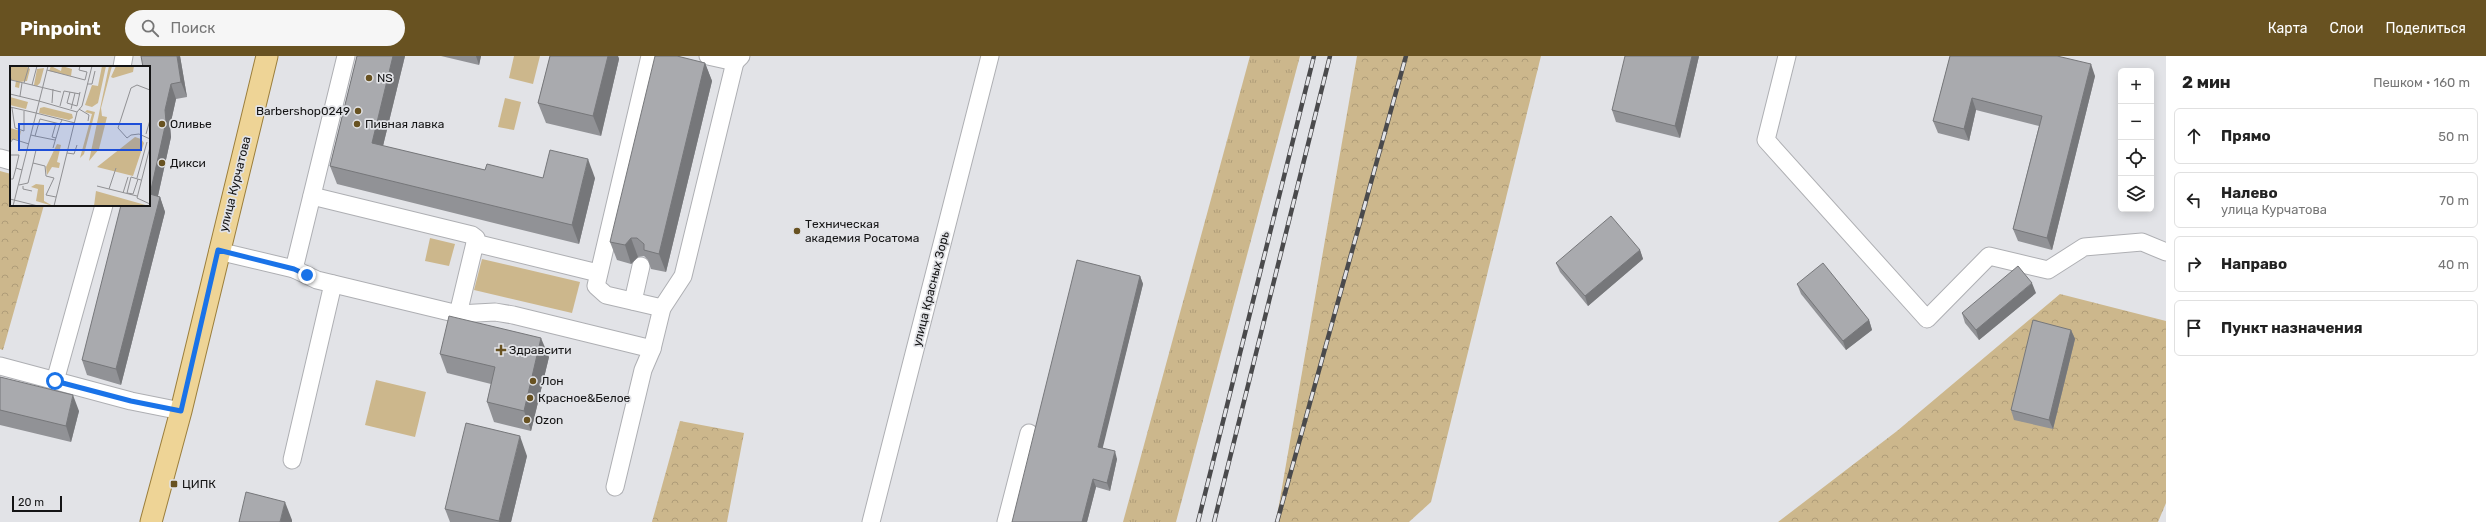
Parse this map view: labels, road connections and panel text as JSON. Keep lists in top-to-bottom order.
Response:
{
  "streets": {
    "main road": ["улица Курчатова"],
    "street": ["улица Красных Зорь"]
  },
  "places": {
    "other": [
      "NS",
      "Barbershop0249",
      "Оливье",
      "Пивная лавка",
      "Дикси",
      "Техническая академия Росатома",
      "Лон",
      "Красное&Белое",
      "Ozon"
    ],
    "health": ["Здравсити"],
    "transit": ["ЦИПК"]
  },
  "scale_bar": "20 m",
  "page": {
    "header": "Pinpoint",
    "search": "Поиск",
    "nav": ["Карта", "Слои", "Поделиться"],
    "heading": ["2 мин", "Пешком · 160 m"],
    "map_buttons": ["+", "−"],
    "list": [
      ["Прямо", "50 m"],
      ["Налево", "улица Курчатова", "70 m"],
      ["Направо", "40 m"],
      "Пункт назначения"
    ],
    "scale": "20 m"
  }
}
